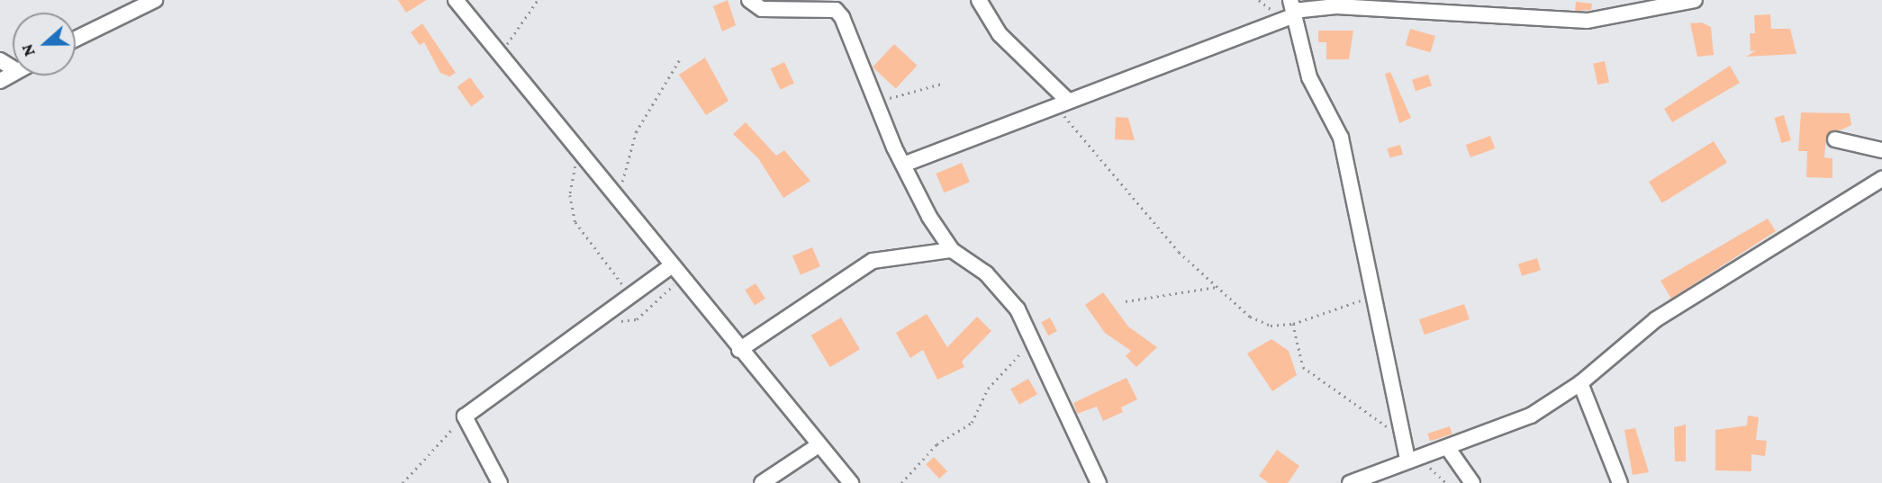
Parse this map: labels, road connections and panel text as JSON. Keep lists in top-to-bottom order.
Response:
{
  "north": "left"
}
